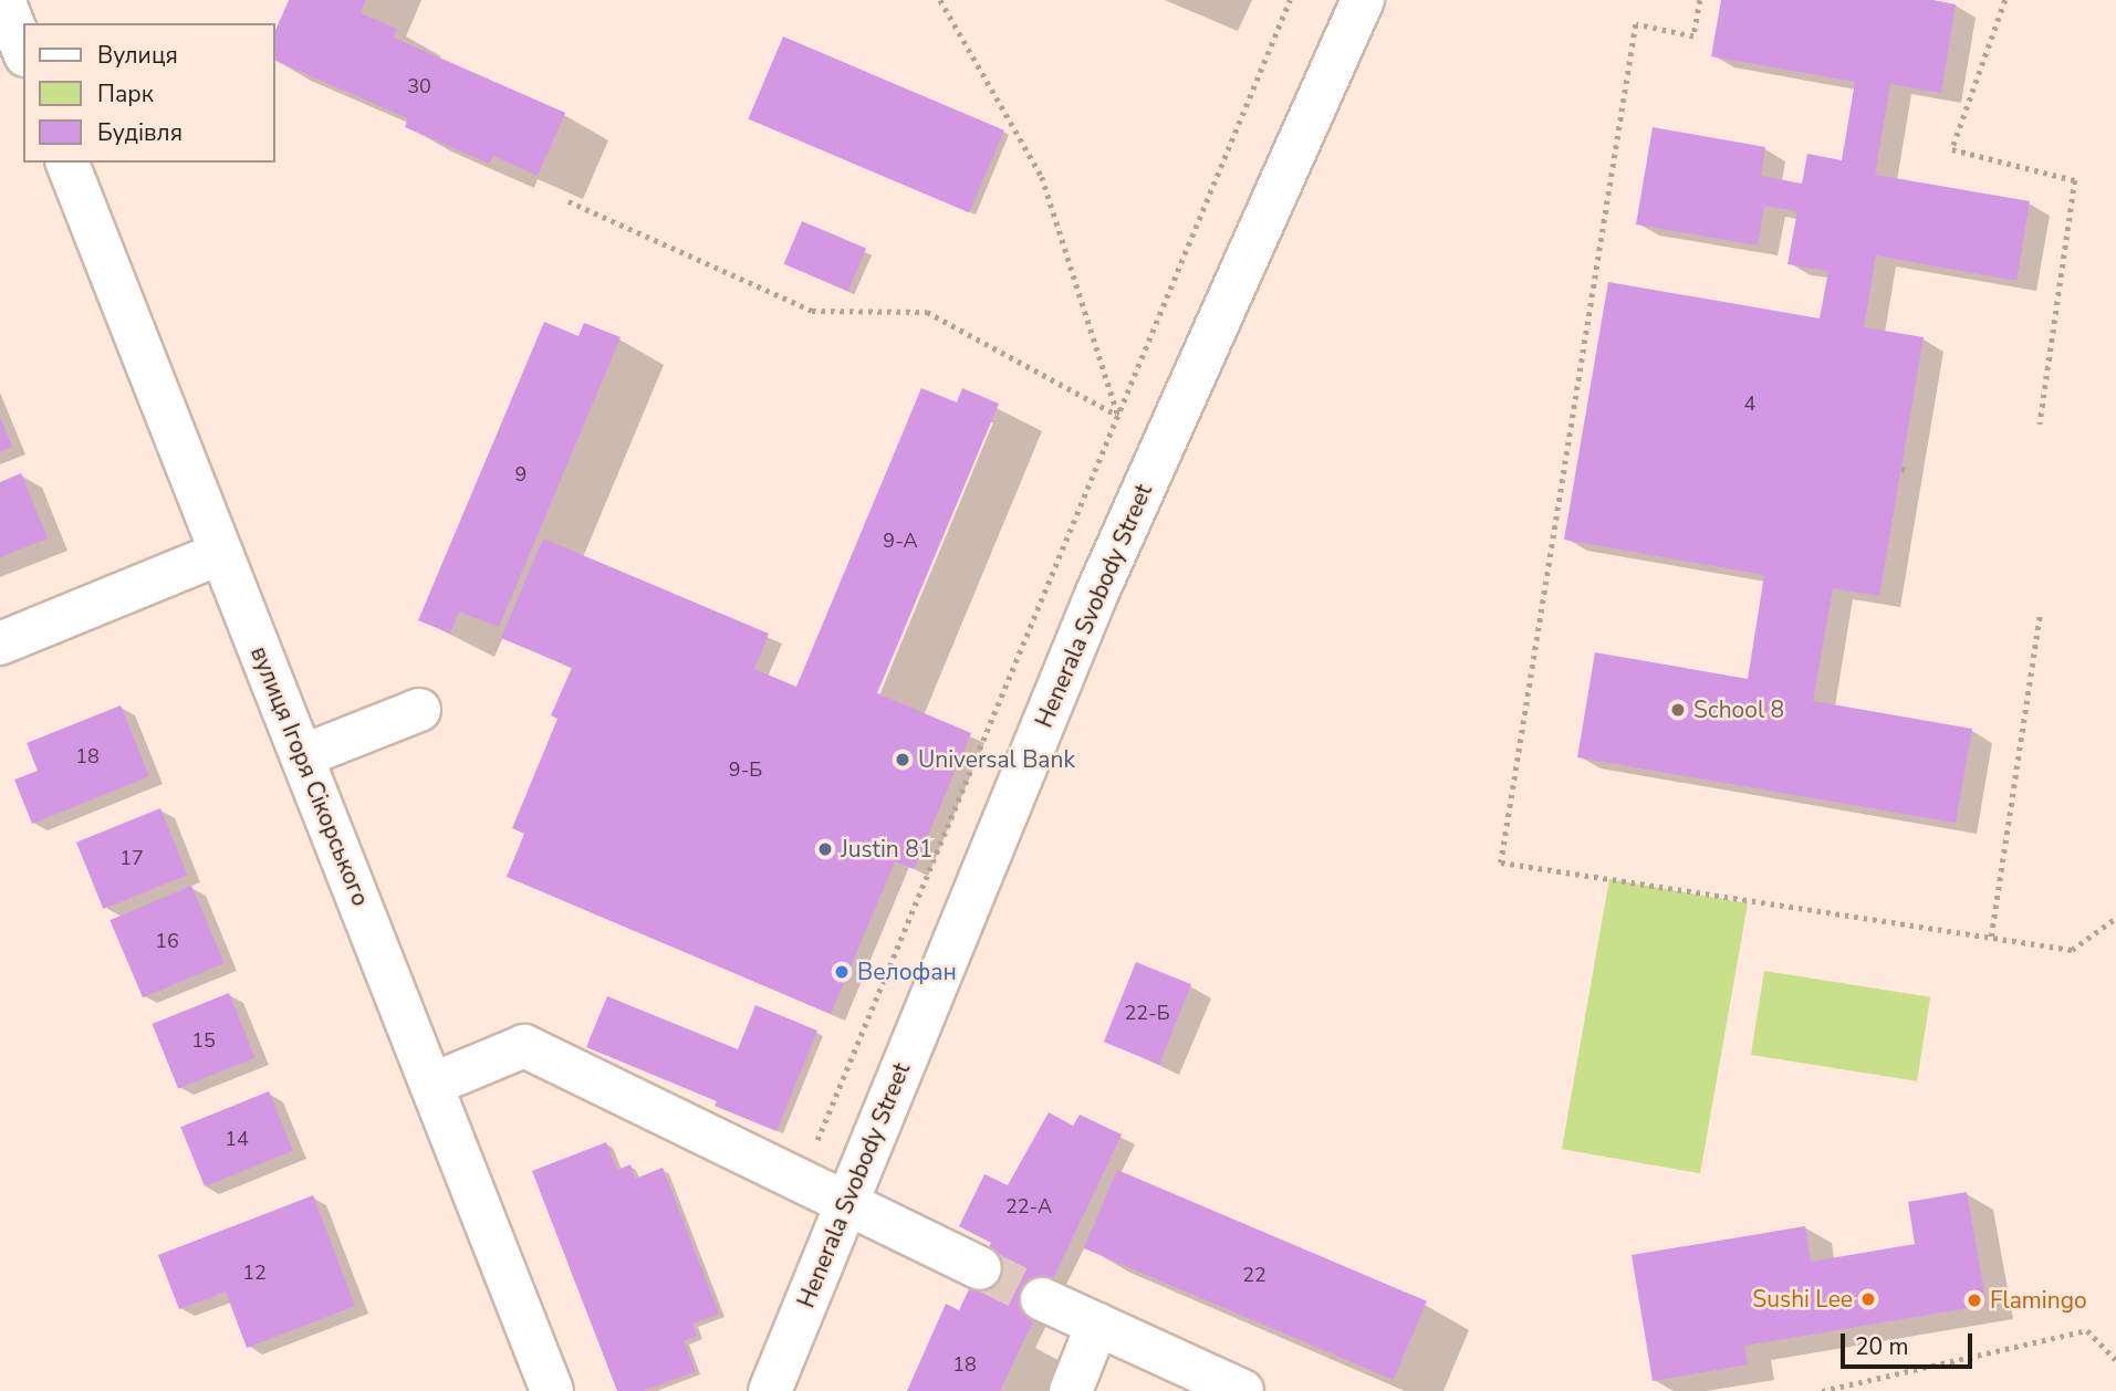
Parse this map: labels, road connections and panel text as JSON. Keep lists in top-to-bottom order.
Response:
{
  "streets": {
    "street": ["Henerala Svobody Street", "вулиця Ігоря Сікорського"]
  },
  "places": [
    "School 8",
    "Universal Bank",
    "Justin 81",
    "Велофан",
    "Sushi Lee",
    "Flamingo"
  ],
  "house_numbers": [
    "30",
    "4",
    "9",
    "9-А",
    "18",
    "9-Б",
    "17",
    "16",
    "22-Б",
    "15",
    "14",
    "22-А",
    "12",
    "22",
    "18"
  ],
  "legend": ["Вулиця", "Парк", "Будівля"],
  "scale_bar": "20 m"
}
